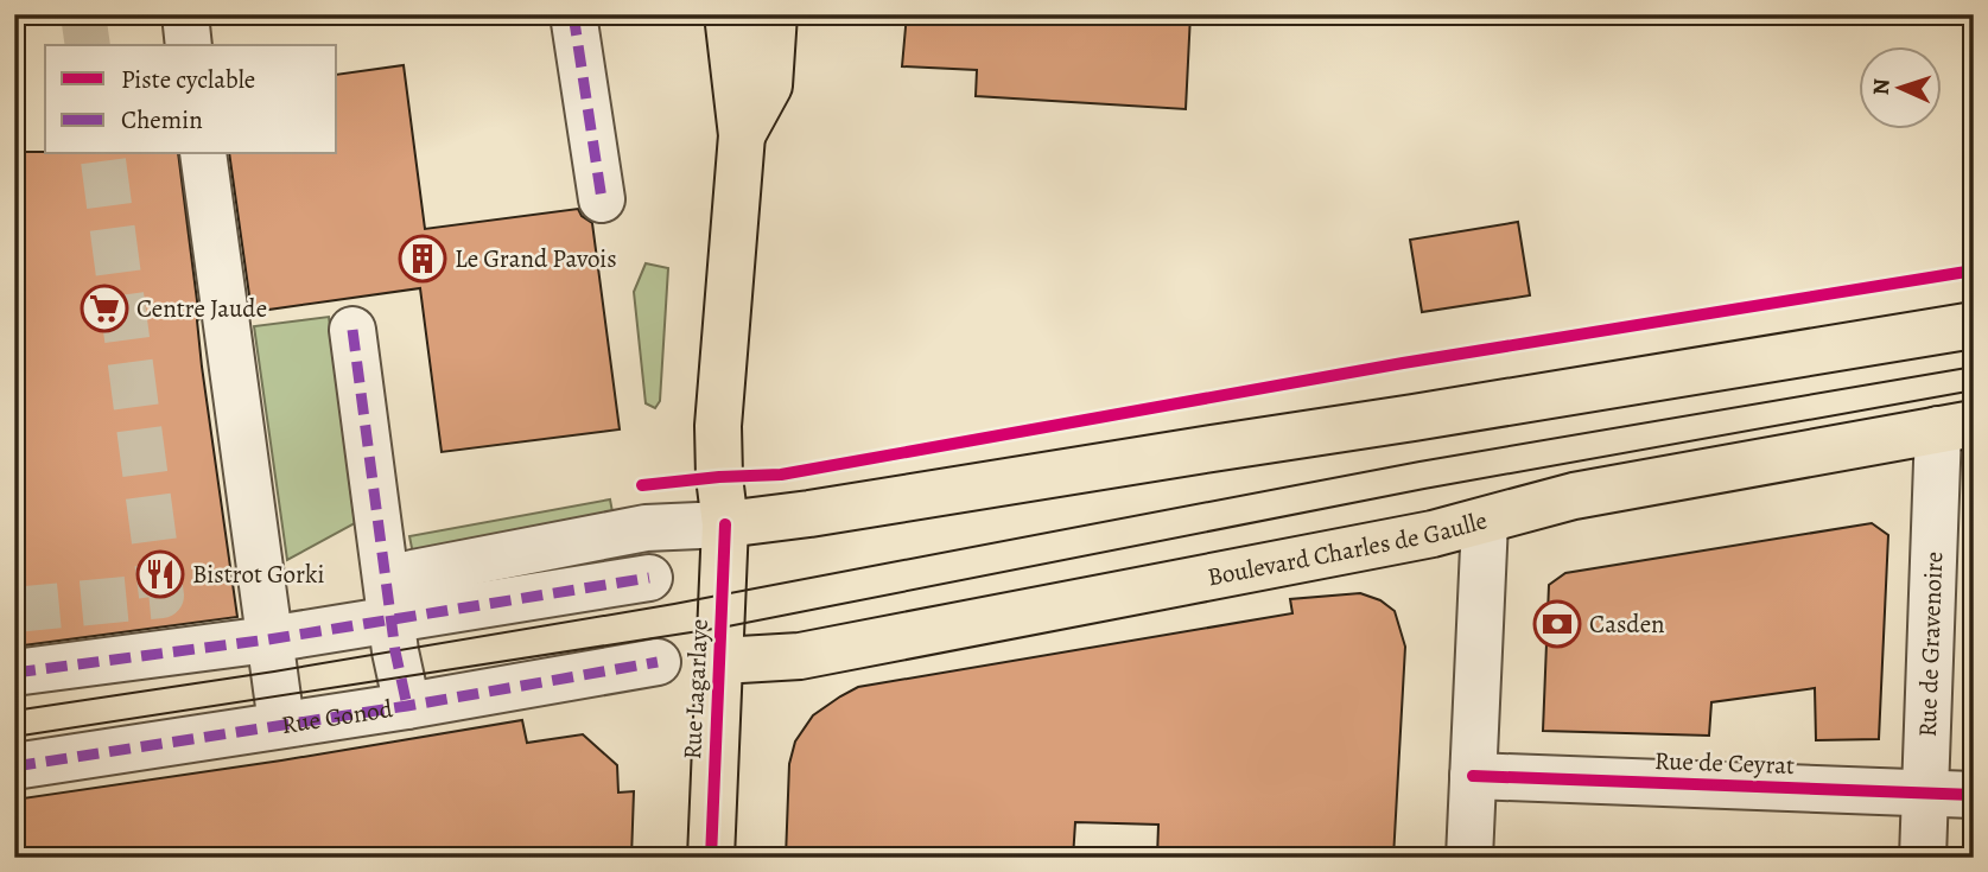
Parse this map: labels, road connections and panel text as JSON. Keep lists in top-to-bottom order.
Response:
{
  "streets": {
    "main road": ["Boulevard Charles de Gaulle", "Rue Lagarlaye"],
    "street": ["Rue de Gravenoire", "Rue Gonod", "Rue de Ceyrat"]
  },
  "crossings": [
    ["Boulevard Charles de Gaulle", "Rue de Gravenoire"],
    ["Boulevard Charles de Gaulle", "Rue Lagarlaye"],
    ["Rue de Gravenoire", "Rue de Ceyrat"]
  ],
  "places": {
    "building": ["Le Grand Pavois"],
    "supermarket": ["Centre Jaude"],
    "restaurant": ["Bistrot Gorki"],
    "bank": ["Casden"]
  },
  "legend": ["Piste cyclable", "Chemin"],
  "north": "left"
}
